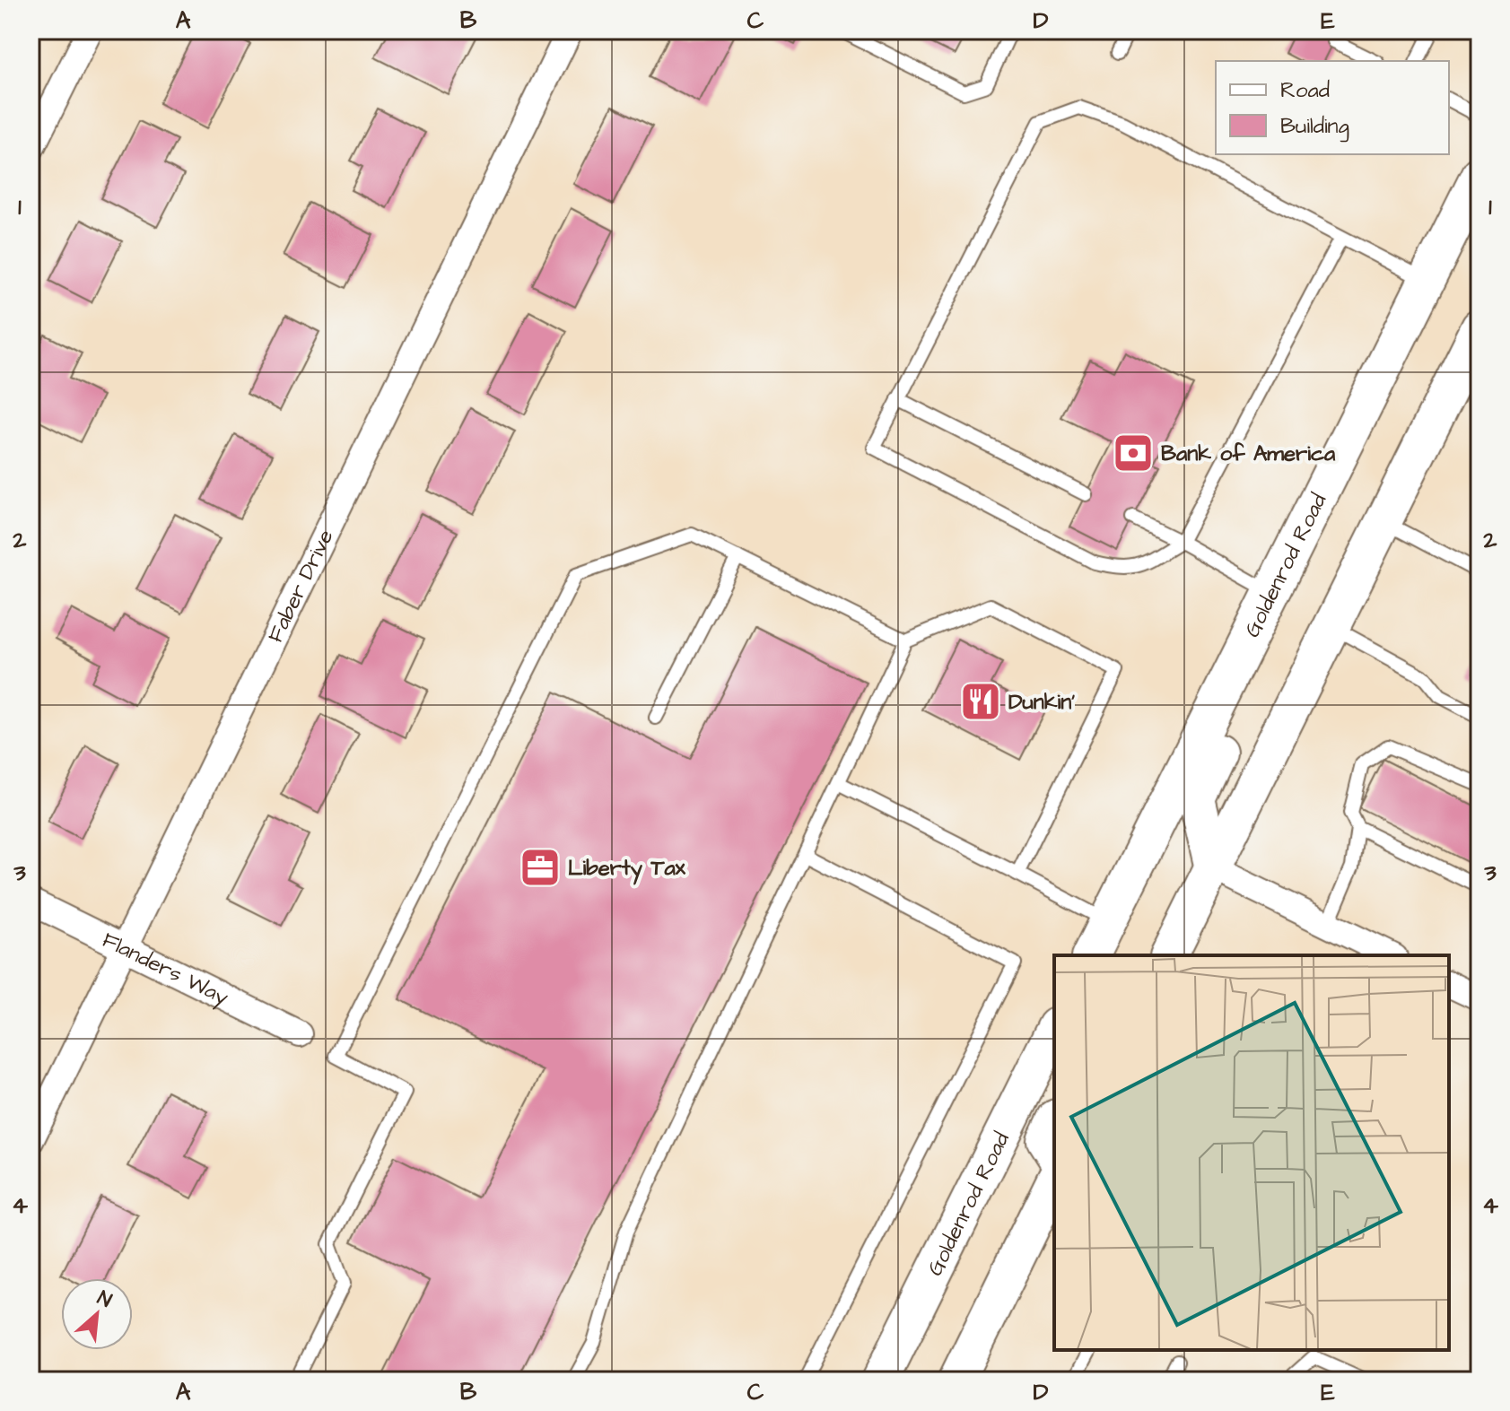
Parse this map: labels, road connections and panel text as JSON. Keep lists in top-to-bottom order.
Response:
{
  "streets": {
    "main road": ["Goldenrod Road"],
    "street": ["Faber Drive", "Flanders Way"]
  },
  "crossings": [
    ["Faber Drive", "Flanders Way"]
  ],
  "places": {
    "bank": ["Bank of America"],
    "restaurant": ["Dunkin'"],
    "office": ["Liberty Tax"]
  },
  "legend": ["Road", "Building"],
  "north": "top right",
  "grid": {
    "columns": [
      "A",
      "B",
      "C",
      "D",
      "E"
    ],
    "rows": [
      "1",
      "2",
      "3",
      "4"
    ]
  }
}
